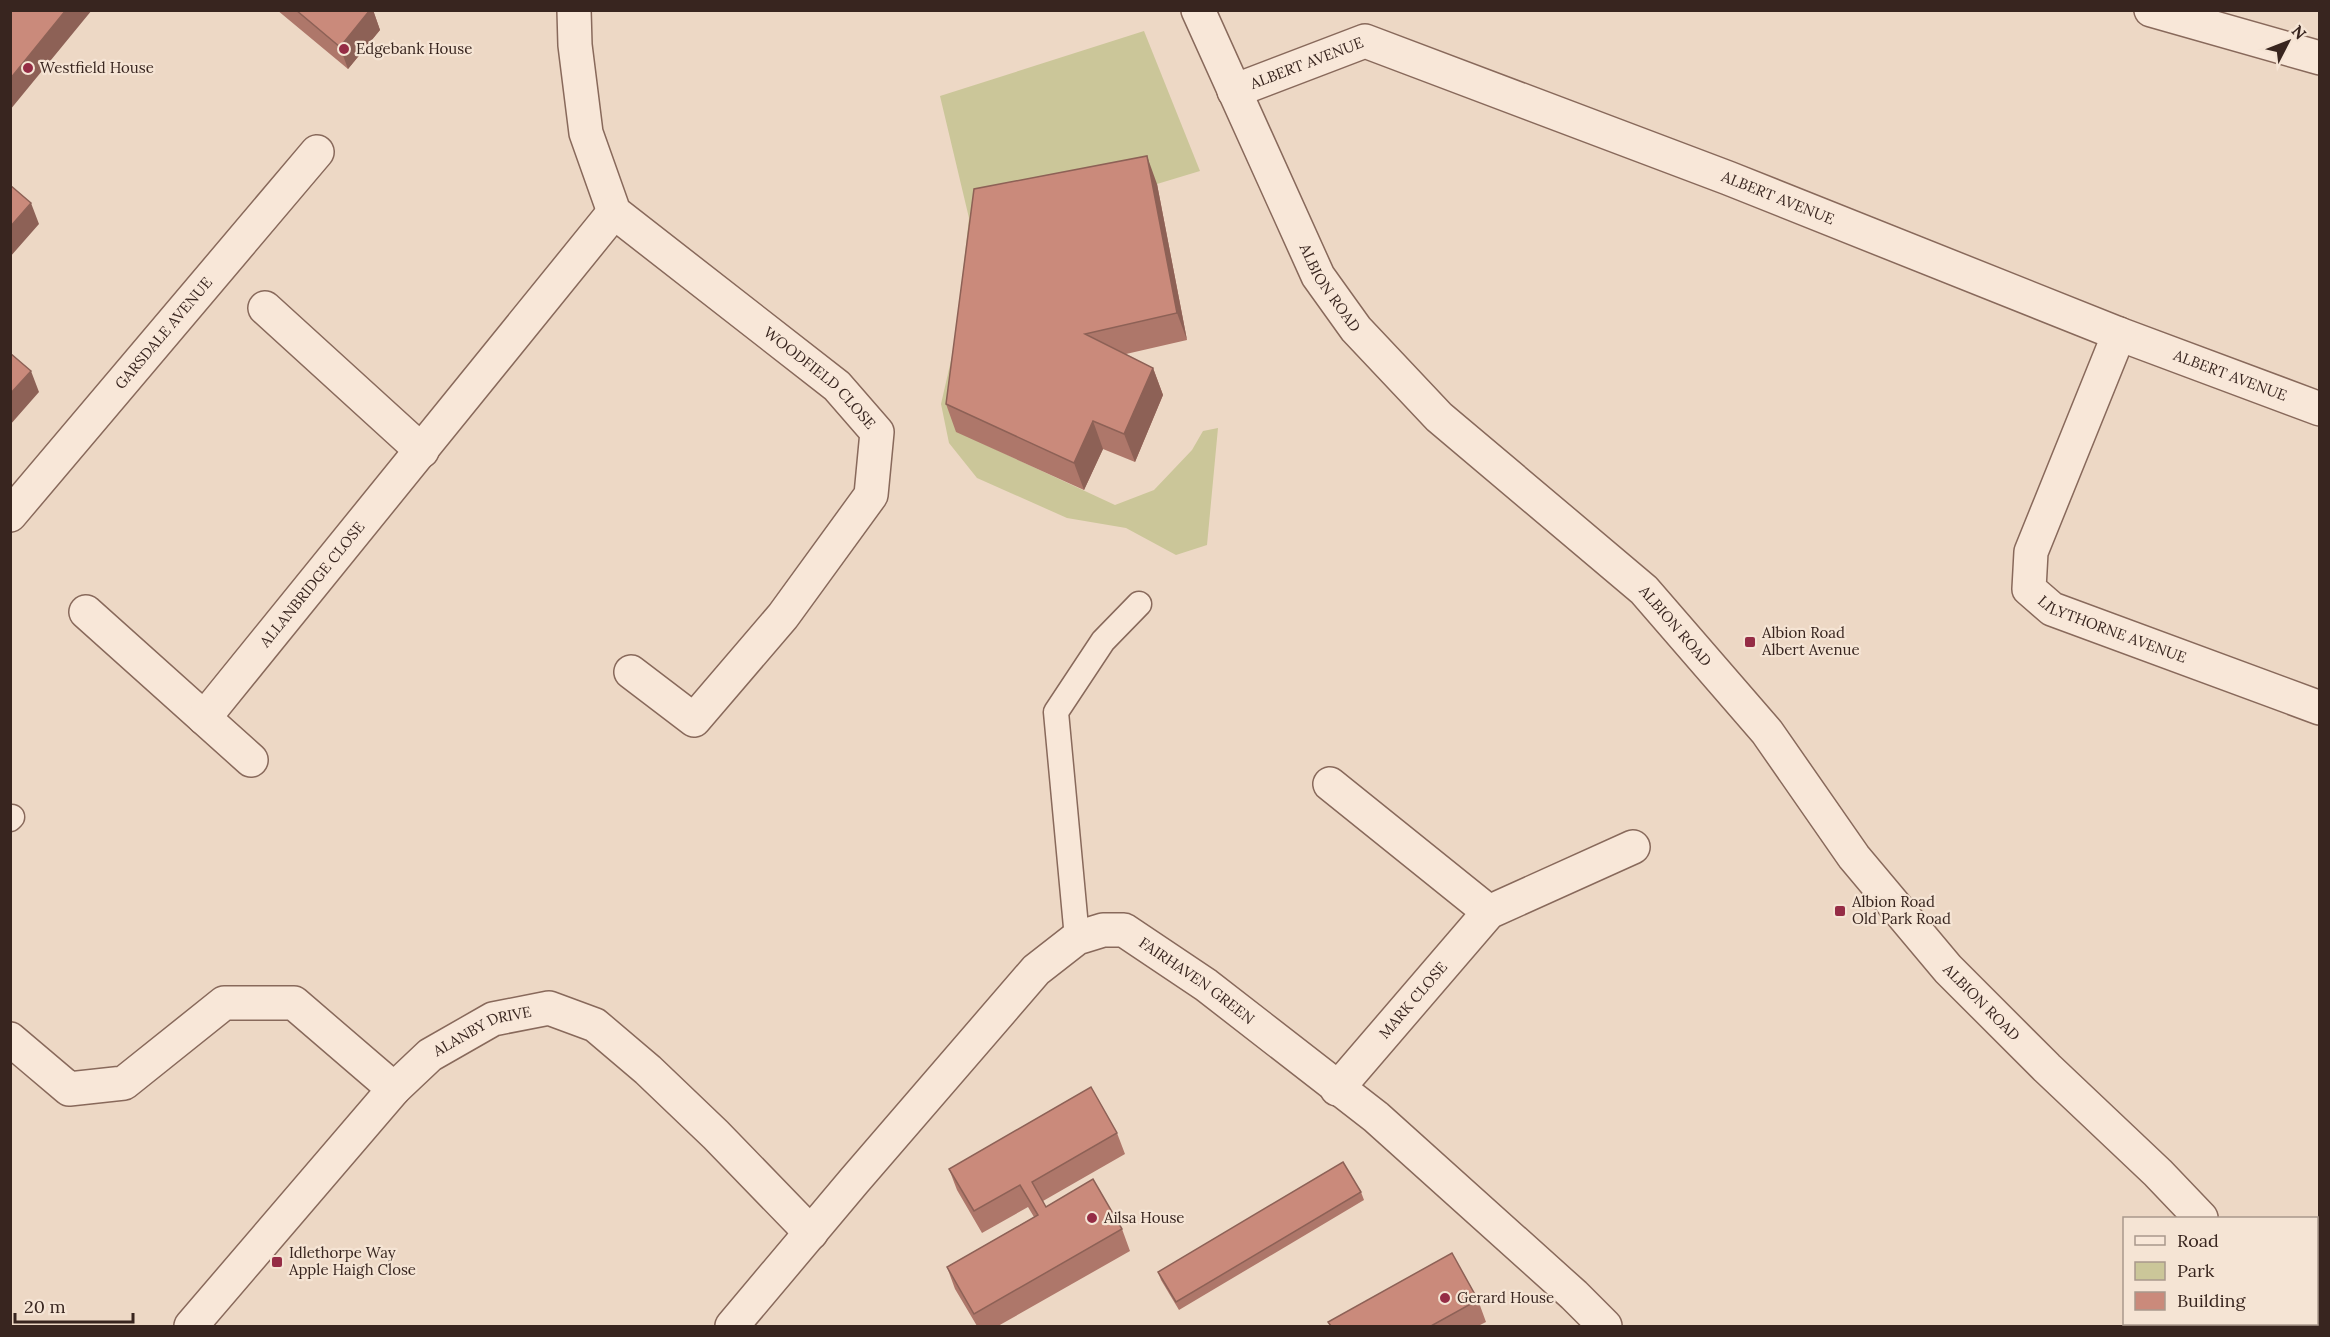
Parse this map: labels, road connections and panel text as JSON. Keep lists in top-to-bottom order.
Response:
{
  "streets": {
    "street": [
      "ALBERT AVENUE",
      "ALBION ROAD",
      "GARSDALE AVENUE",
      "WOODFIELD CLOSE",
      "ALLANBRIDGE CLOSE",
      "LILYTHORNE AVENUE",
      "FAIRHAVEN GREEN",
      "MARK CLOSE",
      "ALANBY DRIVE"
    ]
  },
  "crossings": [
    ["ALBERT AVENUE", "ALBION ROAD"],
    ["ALBERT AVENUE", "LILYTHORNE AVENUE"],
    ["WOODFIELD CLOSE", "ALLANBRIDGE CLOSE"],
    ["FAIRHAVEN GREEN", "MARK CLOSE"],
    ["FAIRHAVEN GREEN", "ALANBY DRIVE"]
  ],
  "places": {
    "other": [
      "Edgebank House",
      "Westfield House",
      "Ailsa House",
      "Gerard House"
    ],
    "transit": ["Albion Road Albert Avenue", "Albion Road Old Park Road", "Idlethorpe Way Apple Haigh Close"]
  },
  "legend": ["Road", "Park", "Building"],
  "scale_bar": "20 m",
  "north": "top right"
}
